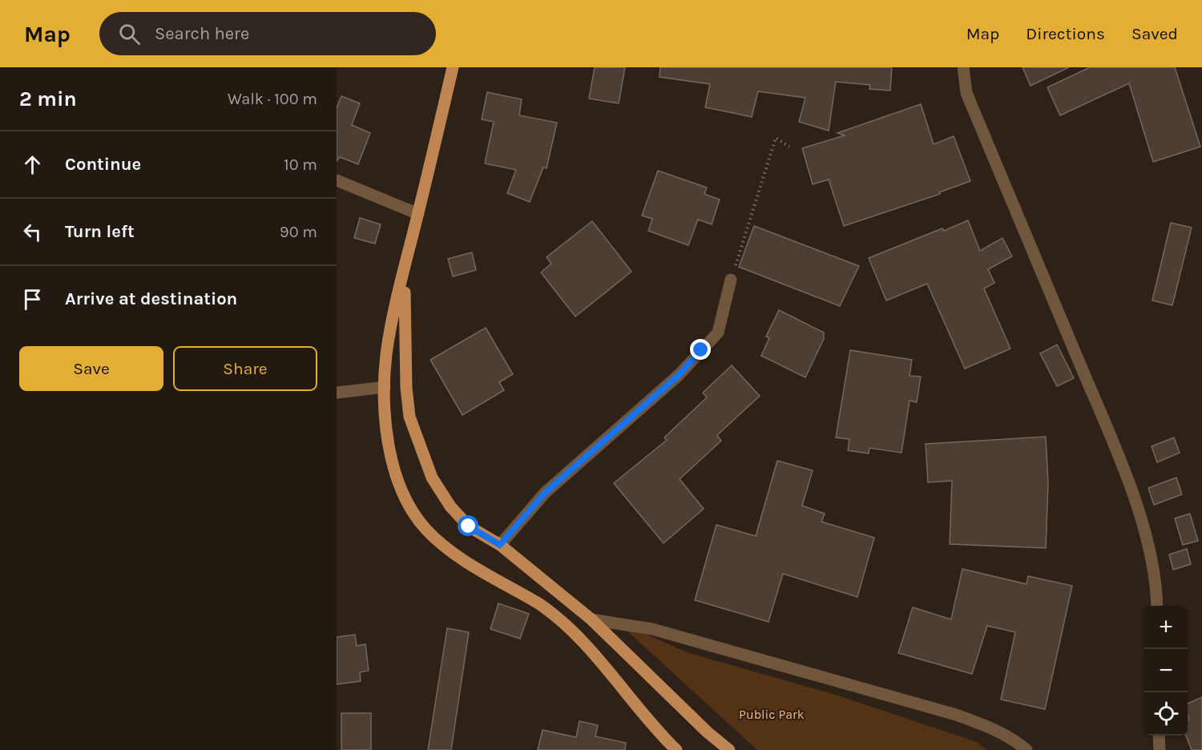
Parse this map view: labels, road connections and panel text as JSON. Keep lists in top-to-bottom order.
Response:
{
  "parks": ["Public Park"],
  "page": {
    "header": "Map",
    "search": "Search here",
    "nav": ["Map", "Directions", "Saved"],
    "heading": ["2 min", "Walk · 100 m"],
    "list": [
      ["Continue", "10 m"],
      ["Turn left", "90 m"],
      "Arrive at destination"
    ],
    "buttons": ["Save", "Share"],
    "map_buttons": ["+", "−"]
  }
}
